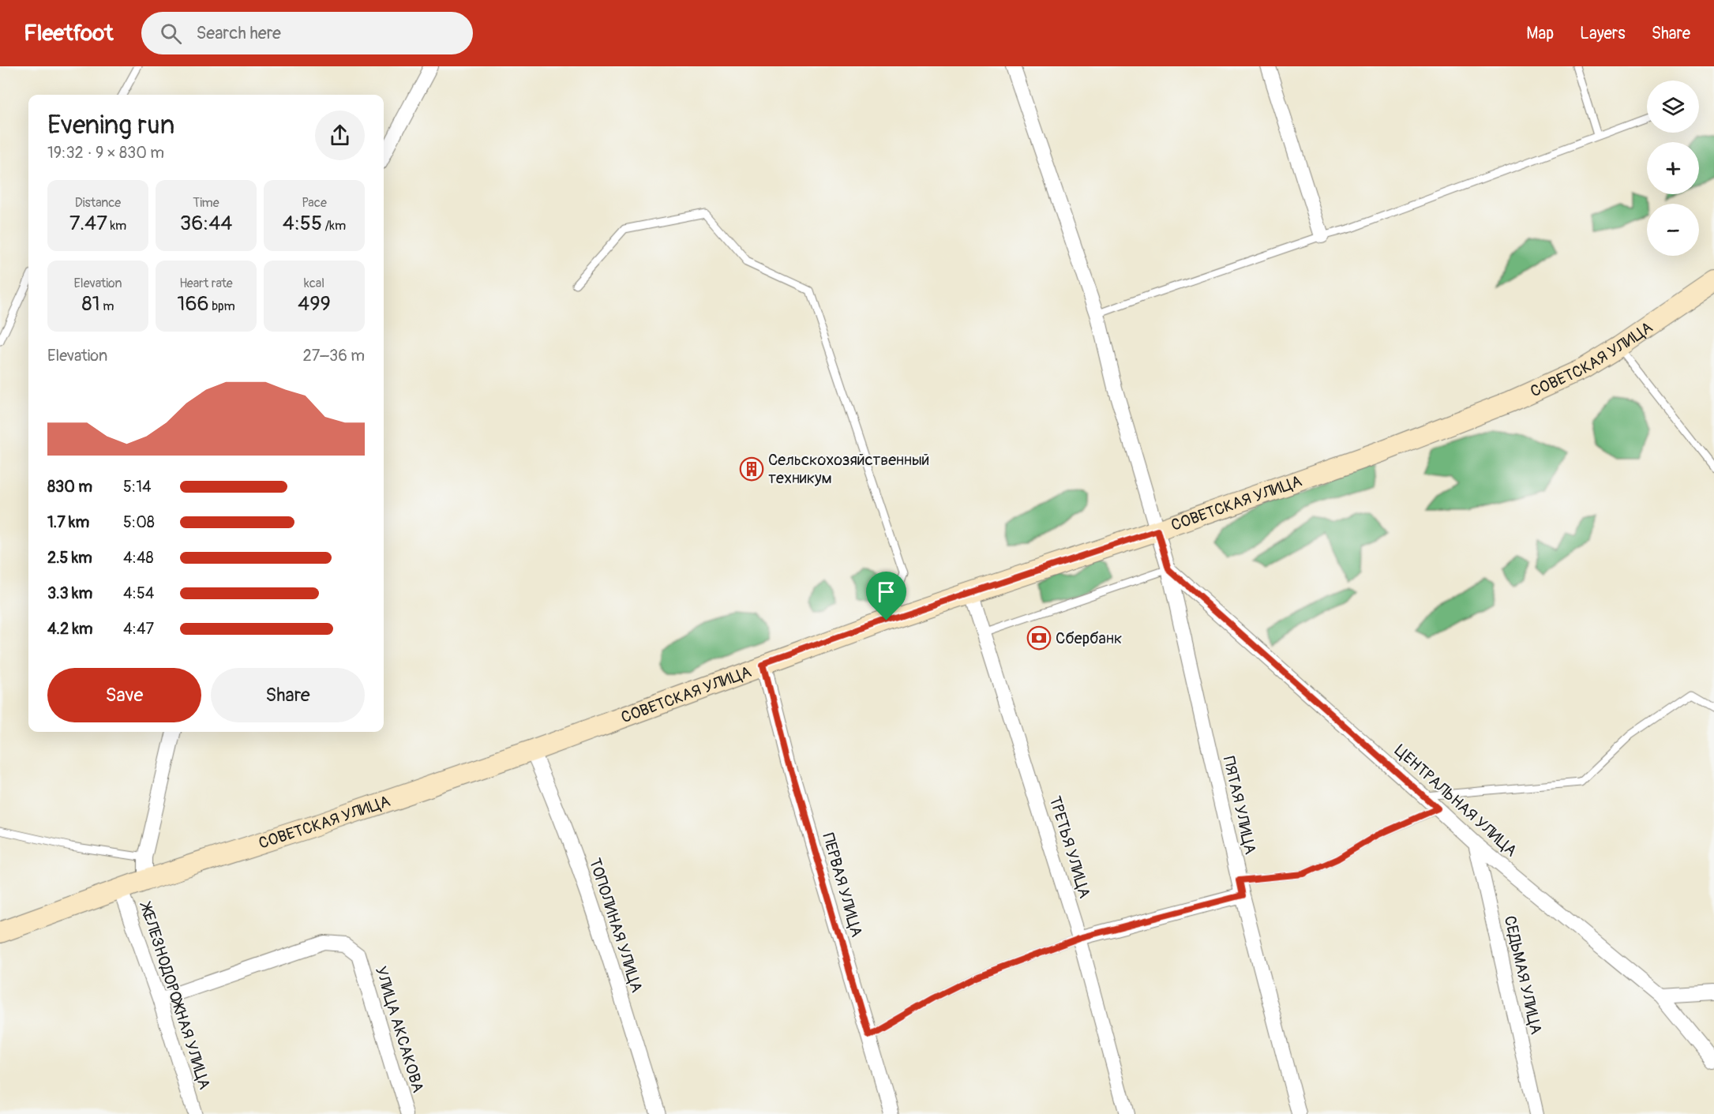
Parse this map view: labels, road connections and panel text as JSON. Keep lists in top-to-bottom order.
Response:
{
  "streets": {
    "main road": ["СОВЕТСКАЯ УЛИЦА"],
    "street": [
      "ЦЕНТРАЛЬНАЯ УЛИЦА",
      "ПЯТАЯ УЛИЦА",
      "ТРЕТЬЯ УЛИЦА",
      "ПЕРВАЯ УЛИЦА",
      "ТОПОЛИНАЯ УЛИЦА",
      "СЕДЬМАЯ УЛИЦА",
      "ЖЕЛЕЗНОДОРОЖНАЯ УЛИЦА",
      "УЛИЦА АКСАКОВА"
    ]
  },
  "crossings": [
    ["СОВЕТСКАЯ УЛИЦА", "ПЯТАЯ УЛИЦА"],
    ["СОВЕТСКАЯ УЛИЦА", "ТРЕТЬЯ УЛИЦА"],
    ["СОВЕТСКАЯ УЛИЦА", "ПЕРВАЯ УЛИЦА"],
    ["СОВЕТСКАЯ УЛИЦА", "ТОПОЛИНАЯ УЛИЦА"],
    ["СОВЕТСКАЯ УЛИЦА", "ЖЕЛЕЗНОДОРОЖНАЯ УЛИЦА"],
    ["ЦЕНТРАЛЬНАЯ УЛИЦА", "ПЯТАЯ УЛИЦА"],
    ["ЦЕНТРАЛЬНАЯ УЛИЦА", "СЕДЬМАЯ УЛИЦА"],
    ["ЖЕЛЕЗНОДОРОЖНАЯ УЛИЦА", "УЛИЦА АКСАКОВА"]
  ],
  "places": {
    "building": ["Сельскохозяйственный техникум"],
    "bank": ["Сбербанк"]
  },
  "page": {
    "header": "Fleetfoot",
    "search": "Search here",
    "nav": ["Map", "Layers", "Share"],
    "map_buttons": ["+", "−"],
    "heading": ["Evening run", "19:32 · 9 × 830 m"],
    "stats": [
      ["Distance", "7.47 km"],
      ["Time", "36:44"],
      ["Pace", "4:55 /km"],
      ["Elevation", "81 m"],
      ["Heart rate", "166 bpm"],
      ["kcal", "499"]
    ],
    "chart": ["Elevation", "27–36 m"],
    "list": [
      {
        "name": "830 m",
        "note": "5:14"
      },
      {
        "name": "1.7 km",
        "note": "5:08"
      },
      {
        "name": "2.5 km",
        "note": "4:48"
      },
      {
        "name": "3.3 km",
        "note": "4:54"
      },
      {
        "name": "4.2 km",
        "note": "4:47"
      }
    ],
    "buttons": ["Save", "Share"]
  }
}
